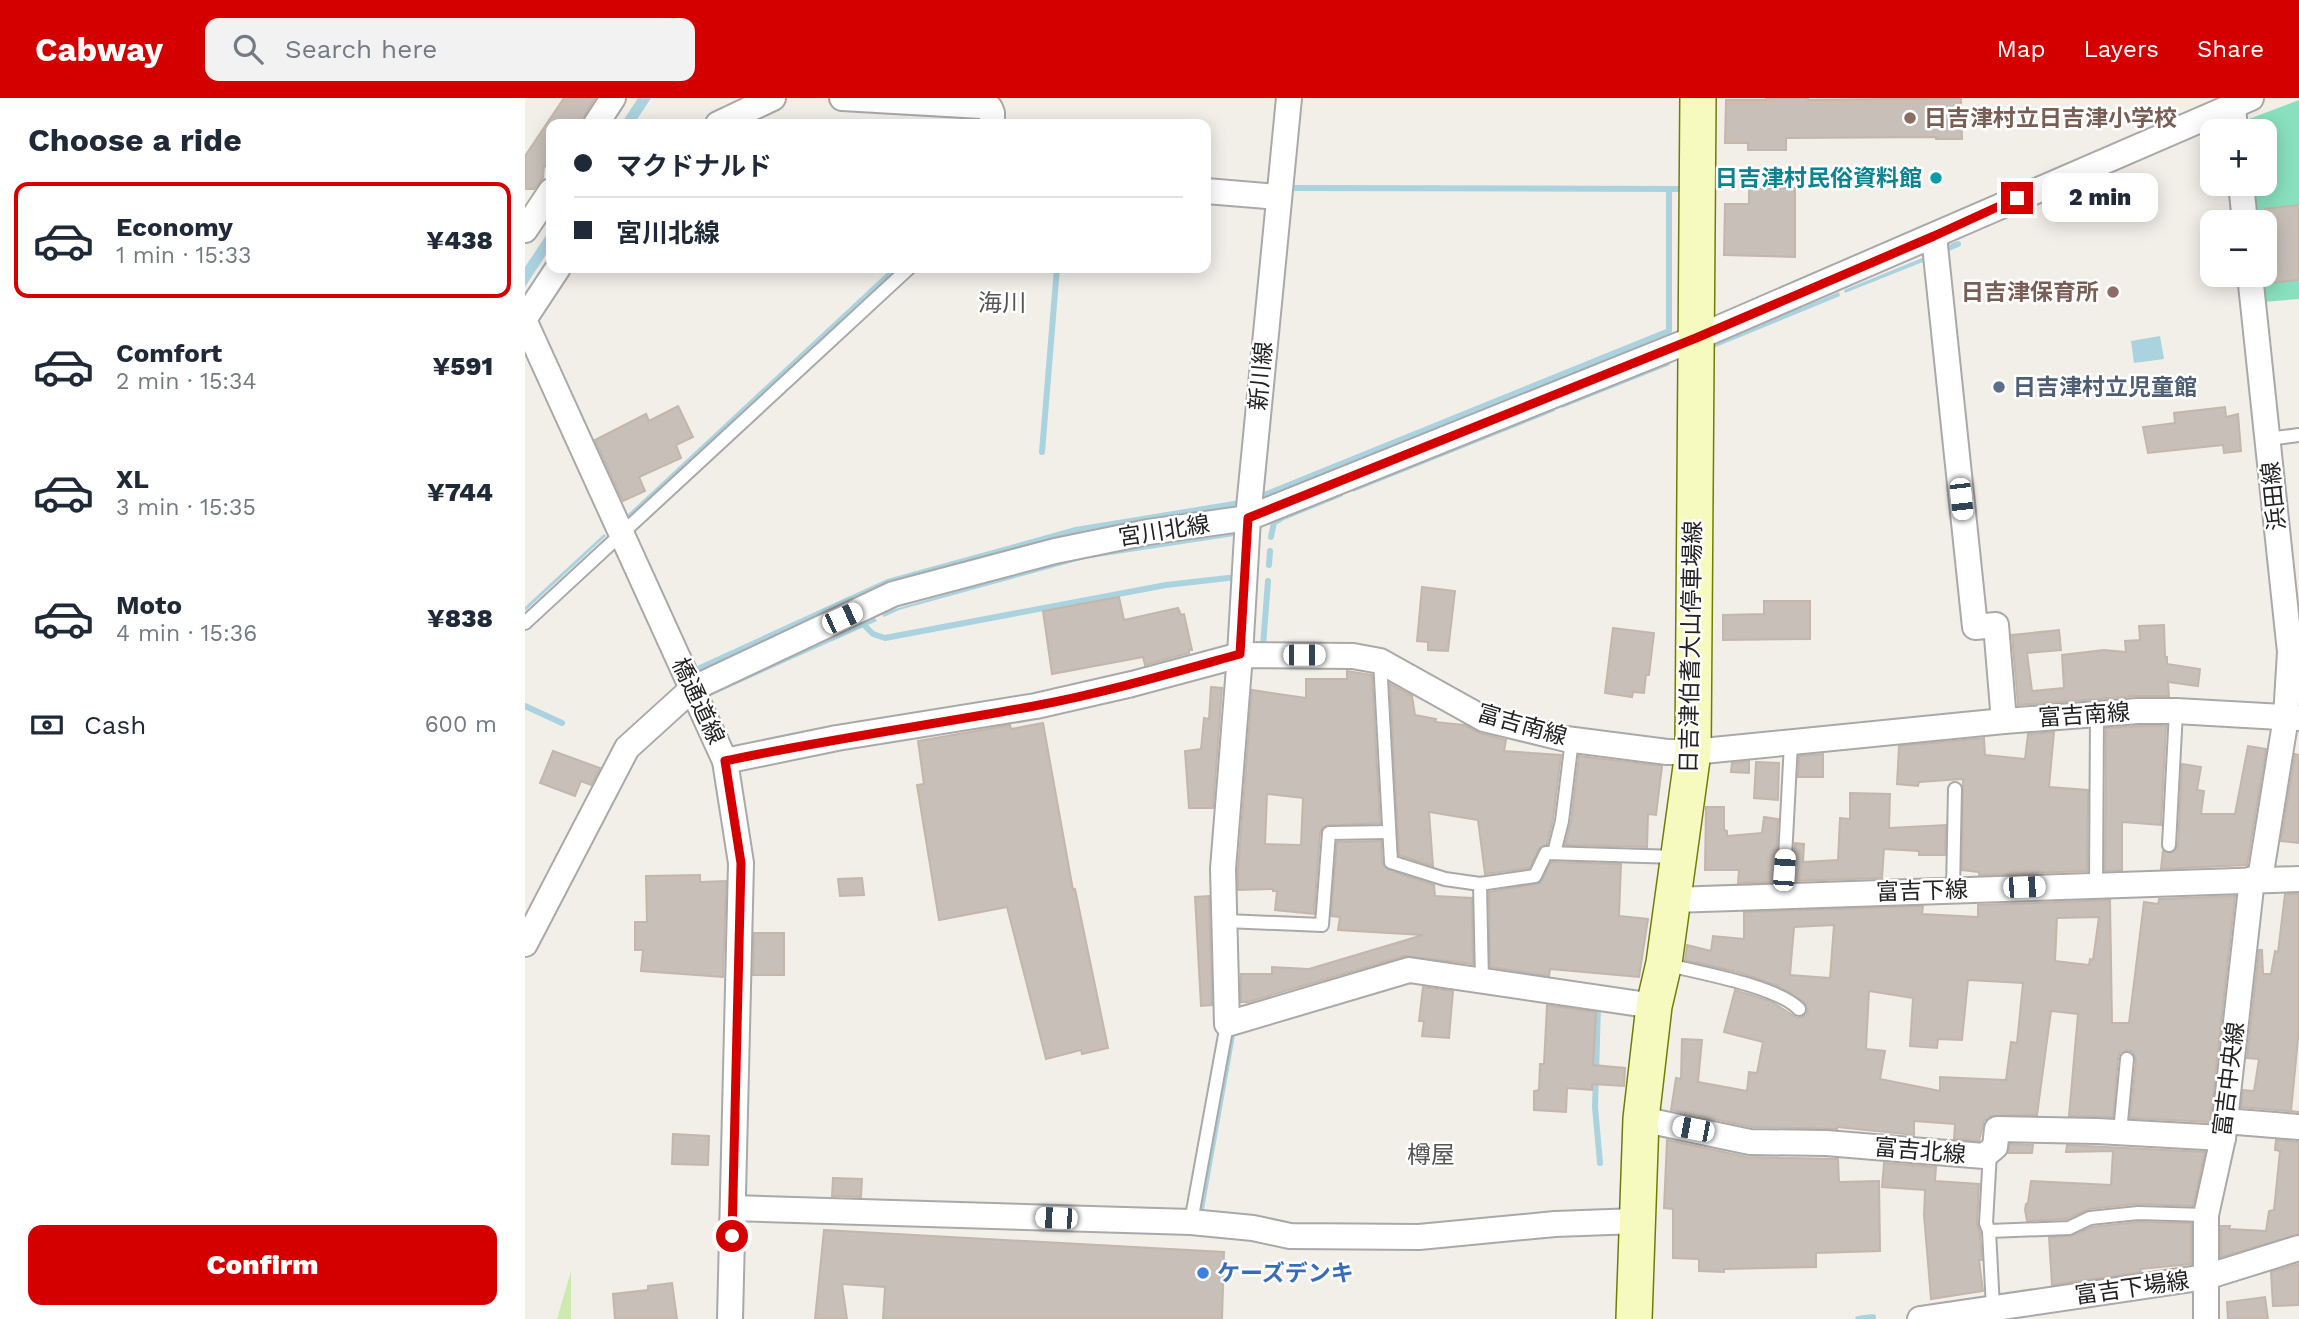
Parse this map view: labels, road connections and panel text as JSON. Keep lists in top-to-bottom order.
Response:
{
  "streets": {
    "main road": ["日吉津伯耆大山停車場線"],
    "street": [
      "新川線",
      "浜田線",
      "宮川北線",
      "橋通道線",
      "富吉南線",
      "富吉下線",
      "富吉中央線",
      "富吉北線",
      "富吉下場線"
    ]
  },
  "crossings": [
    ["新川線", "宮川北線"],
    ["新川線", "富吉南線"],
    ["浜田線", "富吉南線"],
    ["浜田線", "富吉下線"],
    ["浜田線", "富吉中央線"],
    ["宮川北線", "日吉津伯耆大山停車場線"],
    ["宮川北線", "橋通道線"],
    ["日吉津伯耆大山停車場線", "富吉南線"],
    ["日吉津伯耆大山停車場線", "富吉下線"],
    ["日吉津伯耆大山停車場線", "富吉北線"],
    ["橋通道線", "富吉南線"],
    ["富吉下線", "富吉中央線"],
    ["富吉中央線", "富吉北線"],
    ["富吉中央線", "富吉下場線"]
  ],
  "districts": ["海川", "樽屋"],
  "places": [
    "日吉津村立日吉津小学校",
    "日吉津村民俗資料館",
    "日吉津保育所",
    "日吉津村立児童館",
    "ケーズデンキ"
  ],
  "page": {
    "header": "Cabway",
    "search": "Search here",
    "nav": ["Map", "Layers", "Share"],
    "heading": "Choose a ride",
    "map_buttons": ["+", "−"],
    "banner": ["マクドナルド", "宮川北線"],
    "bubble": "2 min",
    "list": [
      {
        "name": "Economy",
        "note": "1 min · 15:33",
        "value": "¥438"
      },
      {
        "name": "Comfort",
        "note": "2 min · 15:34",
        "value": "¥591"
      },
      {
        "name": "XL",
        "note": "3 min · 15:35",
        "value": "¥744"
      },
      {
        "name": "Moto",
        "note": "4 min · 15:36",
        "value": "¥838"
      }
    ],
    "pay": ["Cash", "600 m"],
    "buttons": "Confirm"
  }
}
